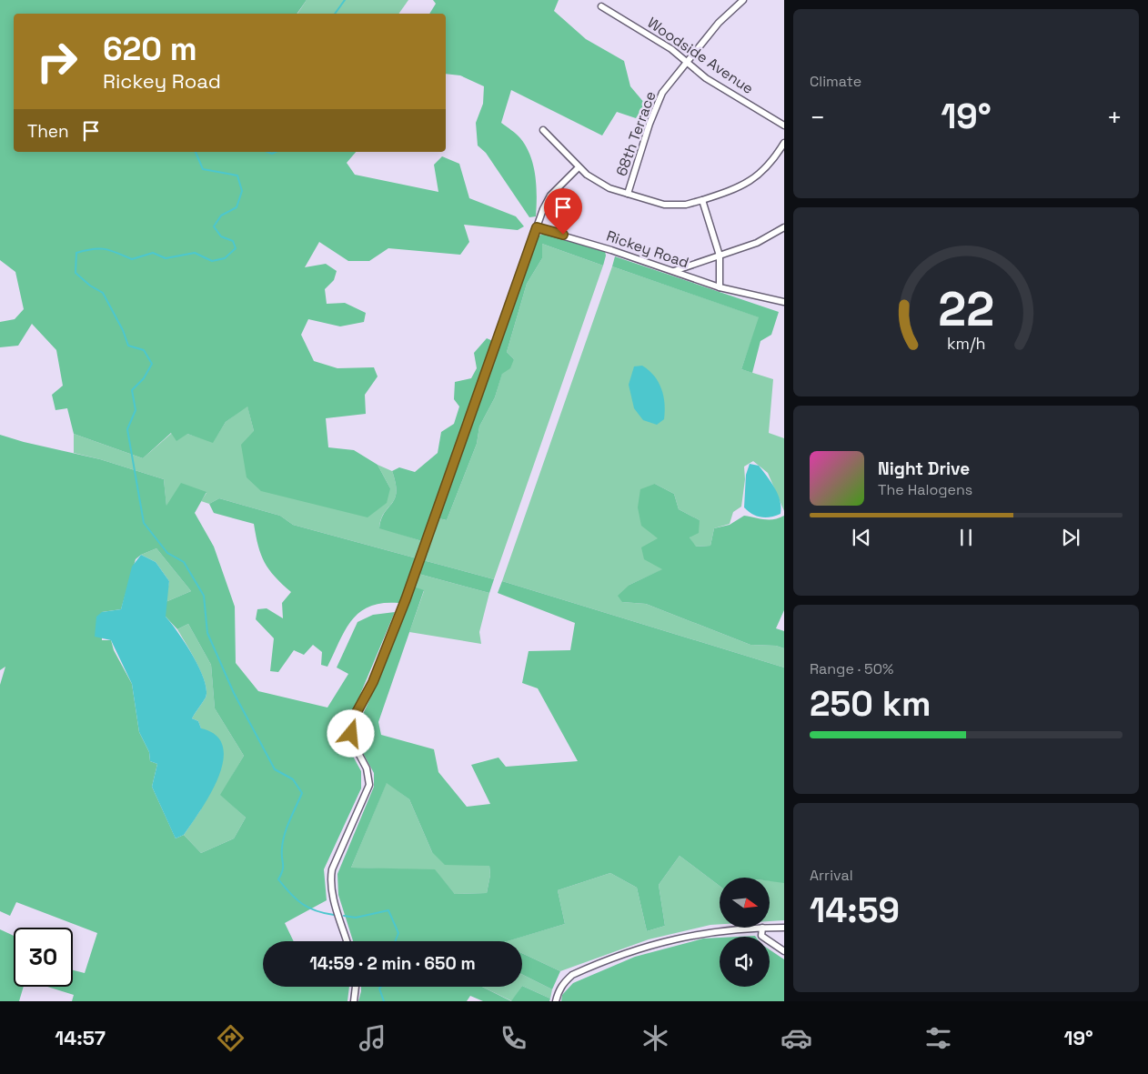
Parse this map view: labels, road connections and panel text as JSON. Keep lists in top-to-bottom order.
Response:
{
  "streets": {
    "street": ["Woodside Avenue", "68th Terrace", "Rickey Road"]
  },
  "crossings": [
    ["Woodside Avenue", "68th Terrace"]
  ],
  "north": "right",
  "page": {
    "tile": [
      "Climate",
      ["Range · 50%", "250 km"],
      ["Arrival", "14:59"]
    ],
    "turn": ["620 m", "Rickey Road"],
    "heat": ["−", "19°", "+"],
    "then": "Then",
    "song": ["Night Drive", "The Halogens"],
    "limit": "30",
    "trip": "14:59 · 2 min · 650 m",
    "tabs": ["14:57", "19°"],
    "gauge": ["22", "km/h"]
  }
}
